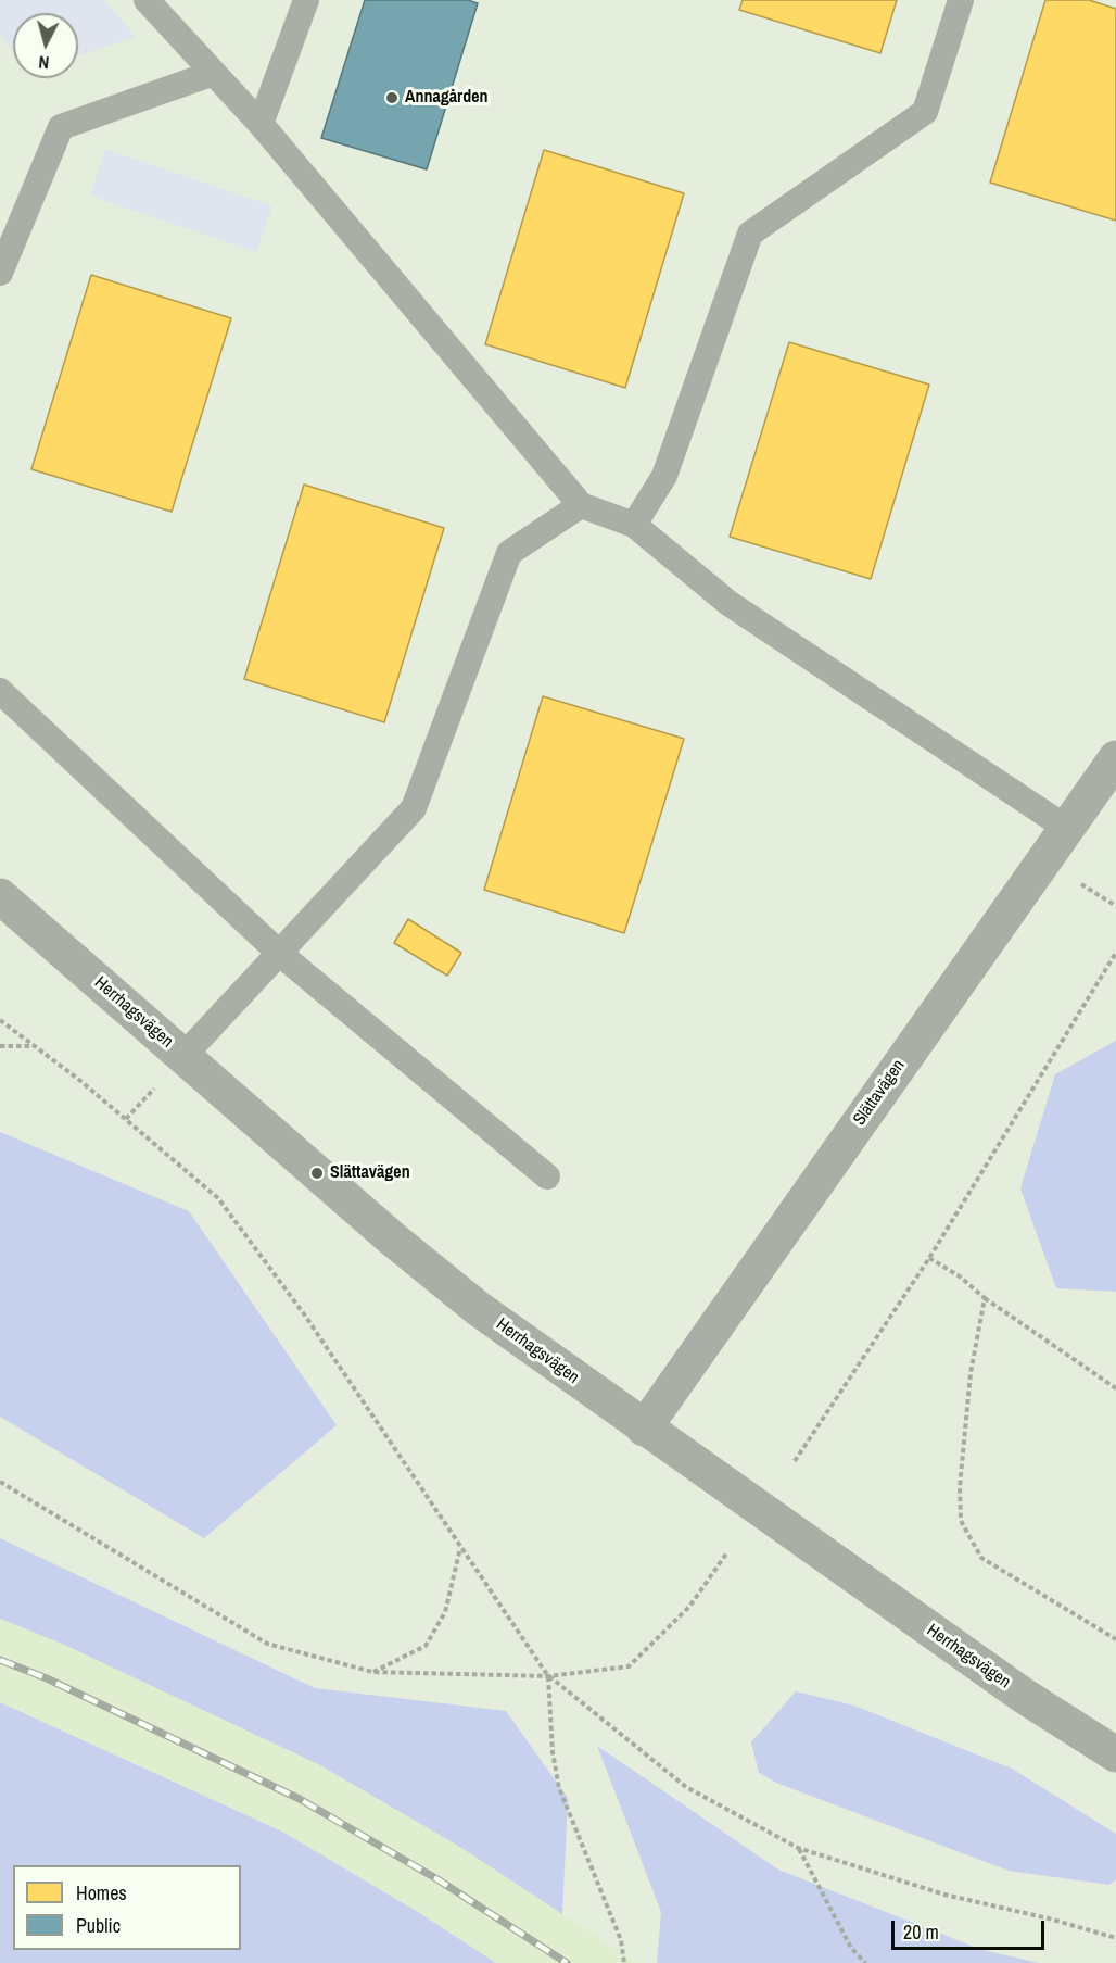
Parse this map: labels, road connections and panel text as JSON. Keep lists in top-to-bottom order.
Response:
{
  "streets": {
    "street": ["Herrhagsvägen", "Slättavägen"]
  },
  "crossings": [
    ["Herrhagsvägen", "Slättavägen"]
  ],
  "places": ["Annagården", "Slättavägen"],
  "legend": ["Homes", "Public"],
  "scale_bar": "20 m",
  "north": "bottom"
}
